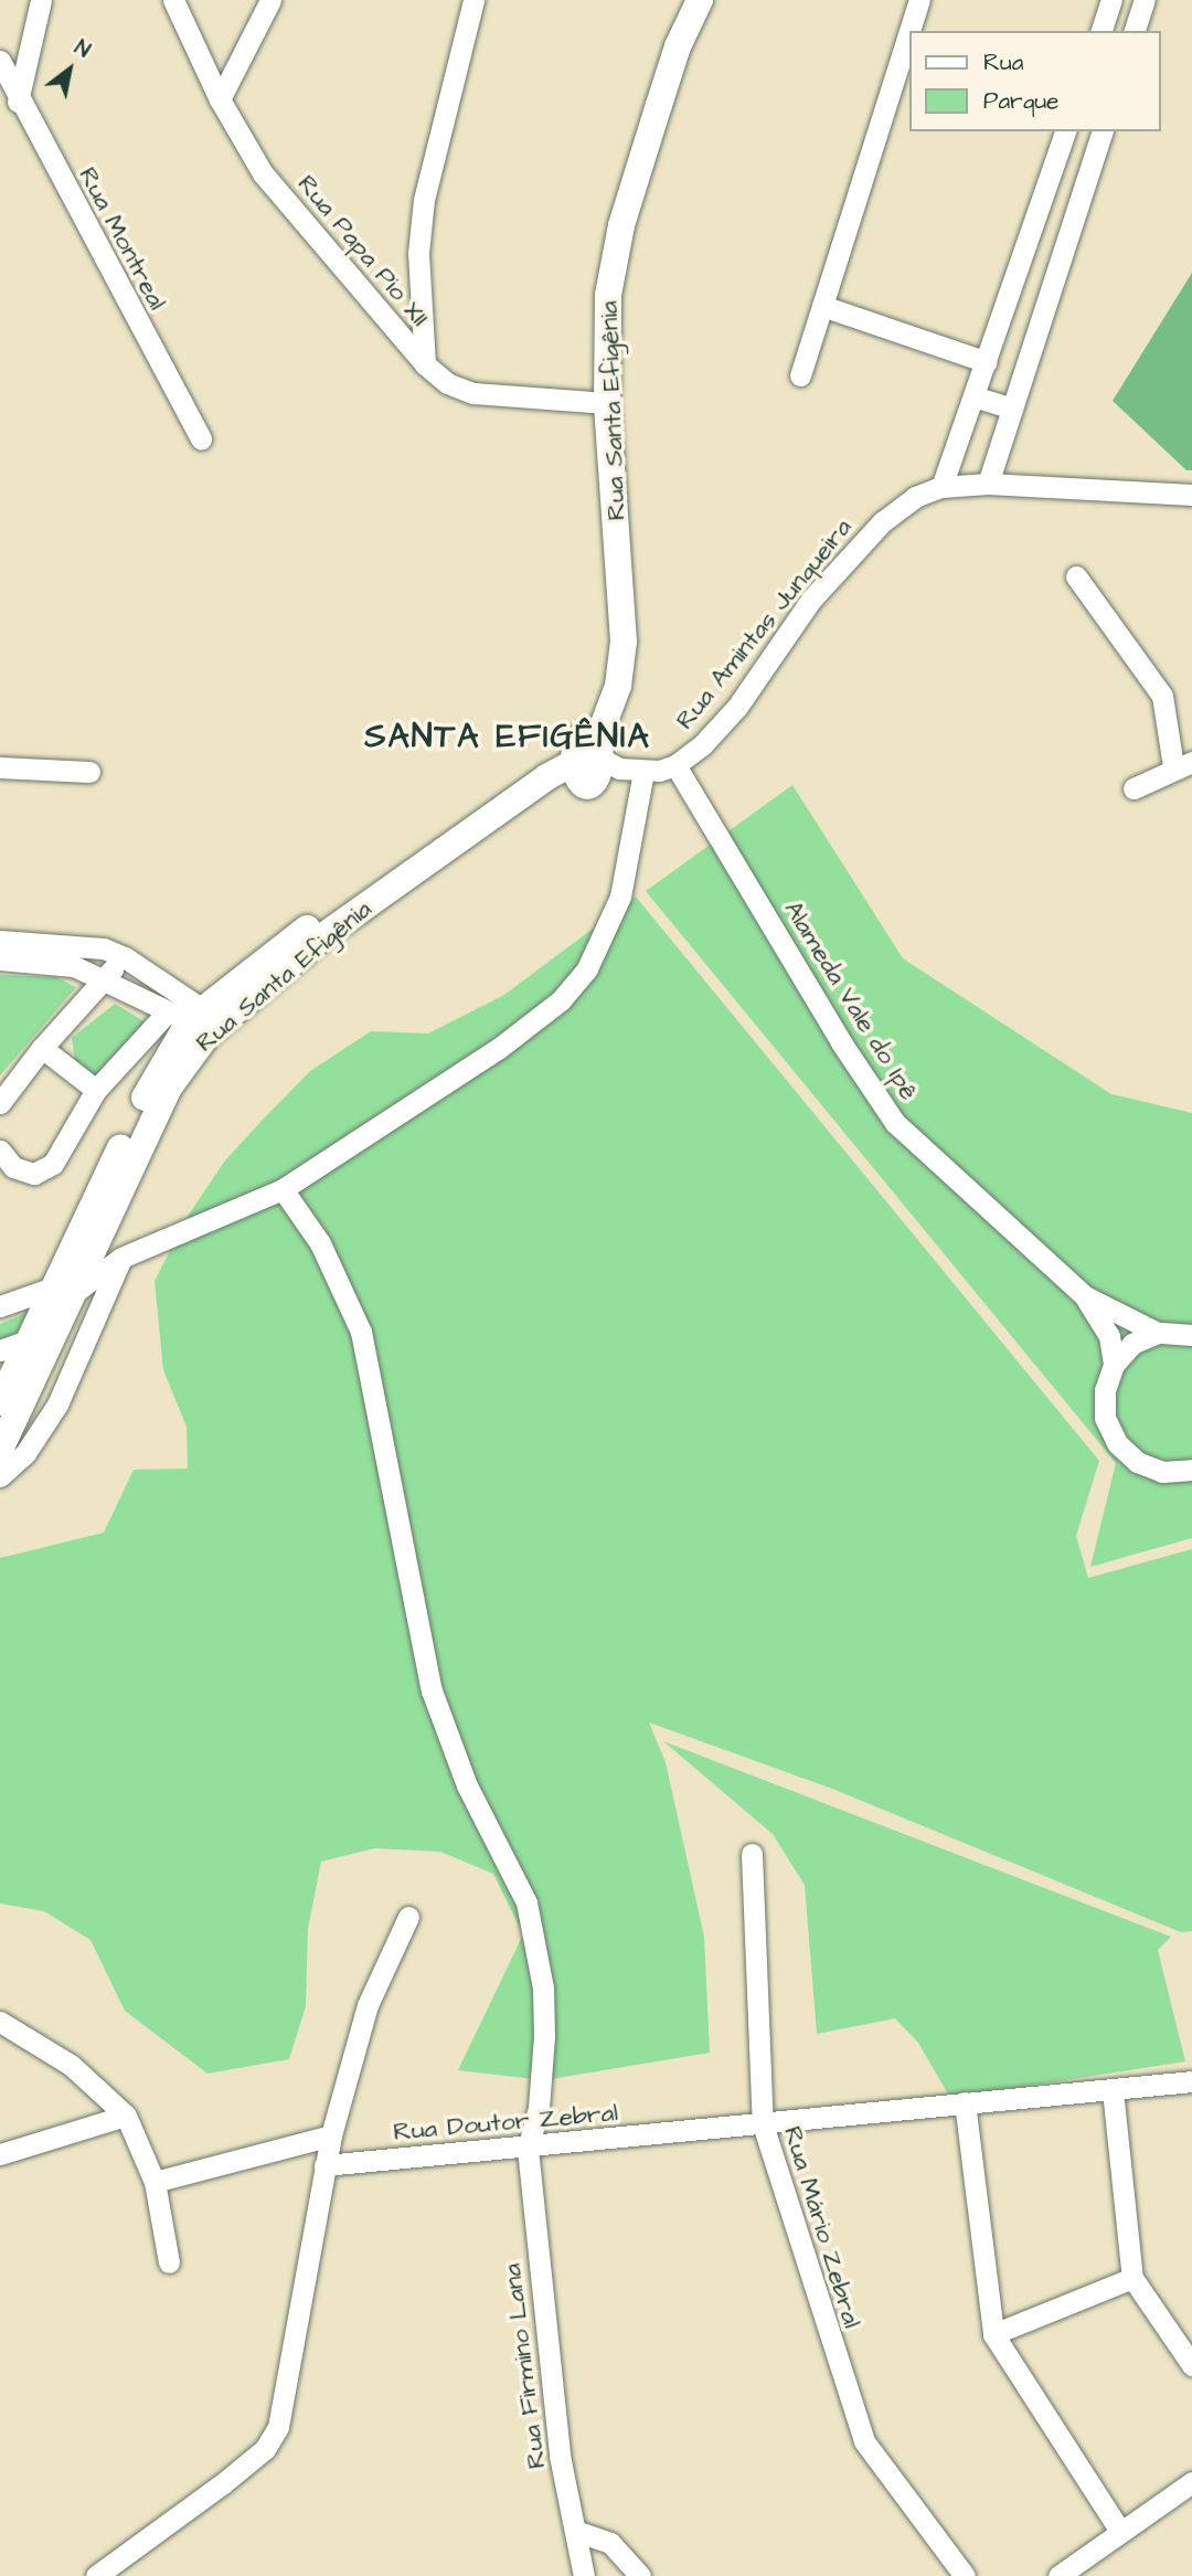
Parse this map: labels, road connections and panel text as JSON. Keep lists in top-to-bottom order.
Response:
{
  "streets": {
    "main road": ["Rua Santa Efigênia"],
    "street": [
      "Rua Montreal",
      "Rua Papa Pio XII",
      "Rua Amintas Junqueira",
      "Alameda Vale do Ipê",
      "Rua Doutor Zebral",
      "Rua Mário Zebral",
      "Rua Firmino Lana"
    ]
  },
  "crossings": [
    ["Rua Papa Pio XII", "Rua Santa Efigênia"],
    ["Rua Santa Efigênia", "Rua Amintas Junqueira"],
    ["Rua Amintas Junqueira", "Alameda Vale do Ipê"],
    ["Rua Doutor Zebral", "Rua Mário Zebral"],
    ["Rua Doutor Zebral", "Rua Firmino Lana"]
  ],
  "districts": ["SANTA EFIGÊNIA"],
  "legend": ["Rua", "Parque"],
  "north": "top right"
}
